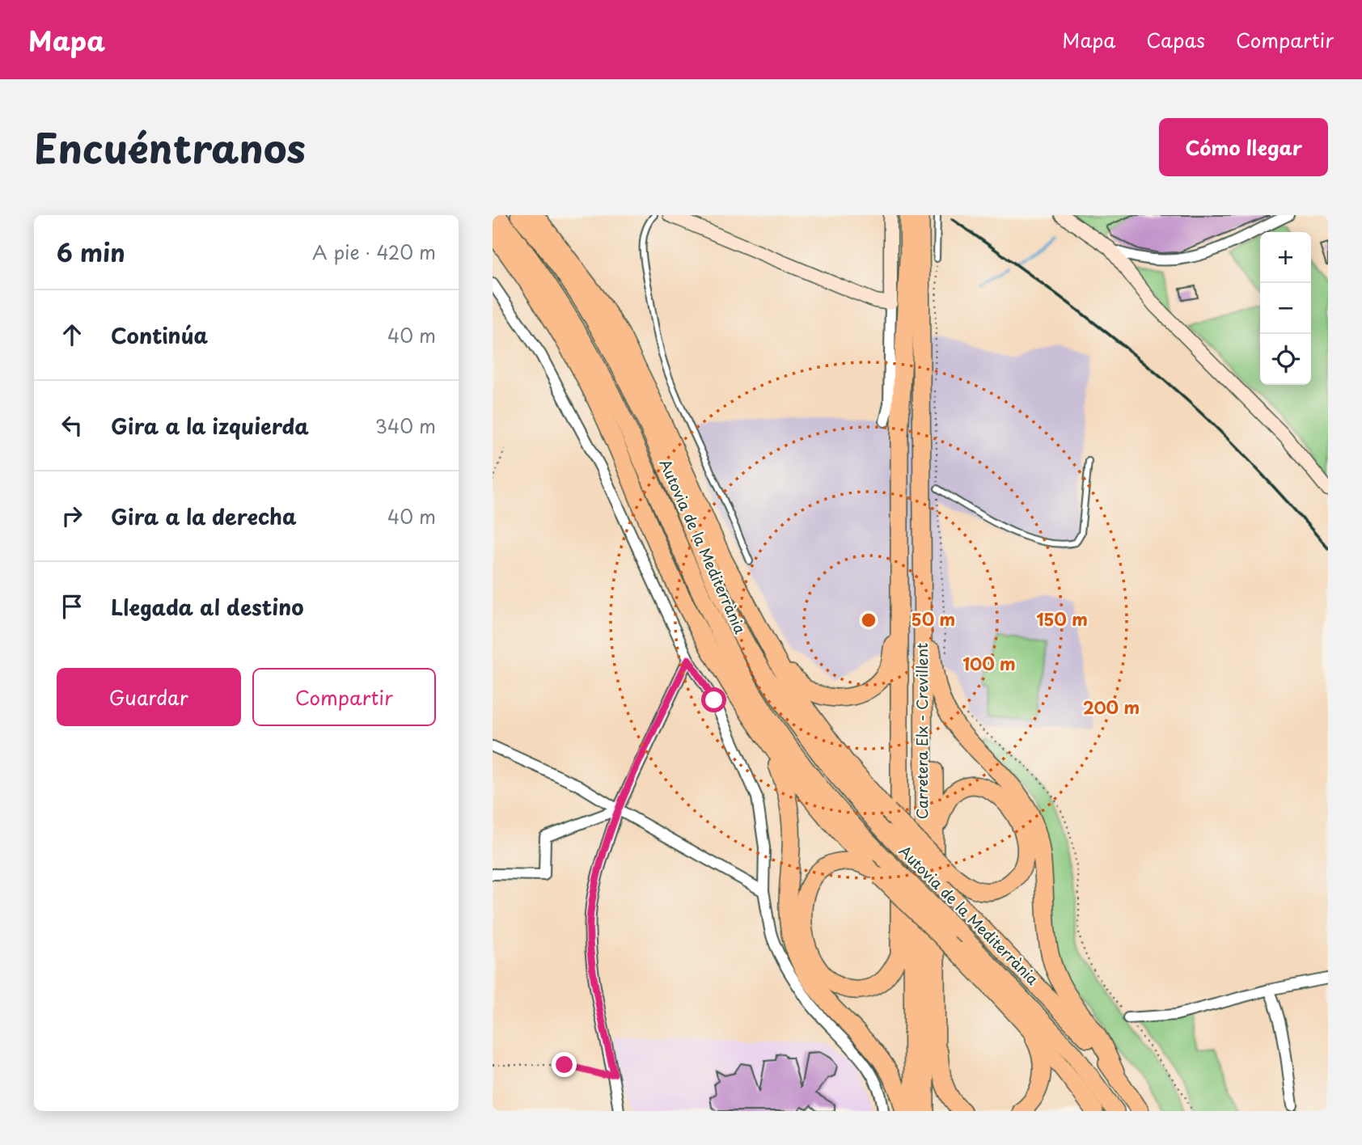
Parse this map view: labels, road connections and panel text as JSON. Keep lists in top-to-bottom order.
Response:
{
  "streets": {
    "highway": ["Autovia de la Mediterrània", "Carretera Elx - Crevillent"]
  },
  "page": {
    "header": "Mapa",
    "nav": ["Mapa", "Capas", "Compartir"],
    "title": "Encuéntranos",
    "buttons": [
      "Cómo llegar",
      ["Guardar", "Compartir"]
    ],
    "heading": ["6 min", "A pie · 420 m"],
    "map_buttons": ["+", "−"],
    "list": [
      ["Continúa", "40 m"],
      ["Gira a la izquierda", "340 m"],
      ["Gira a la derecha", "40 m"],
      "Llegada al destino"
    ]
  },
  "rings": [
    "50 m",
    "150 m",
    "100 m",
    "200 m"
  ]
}
